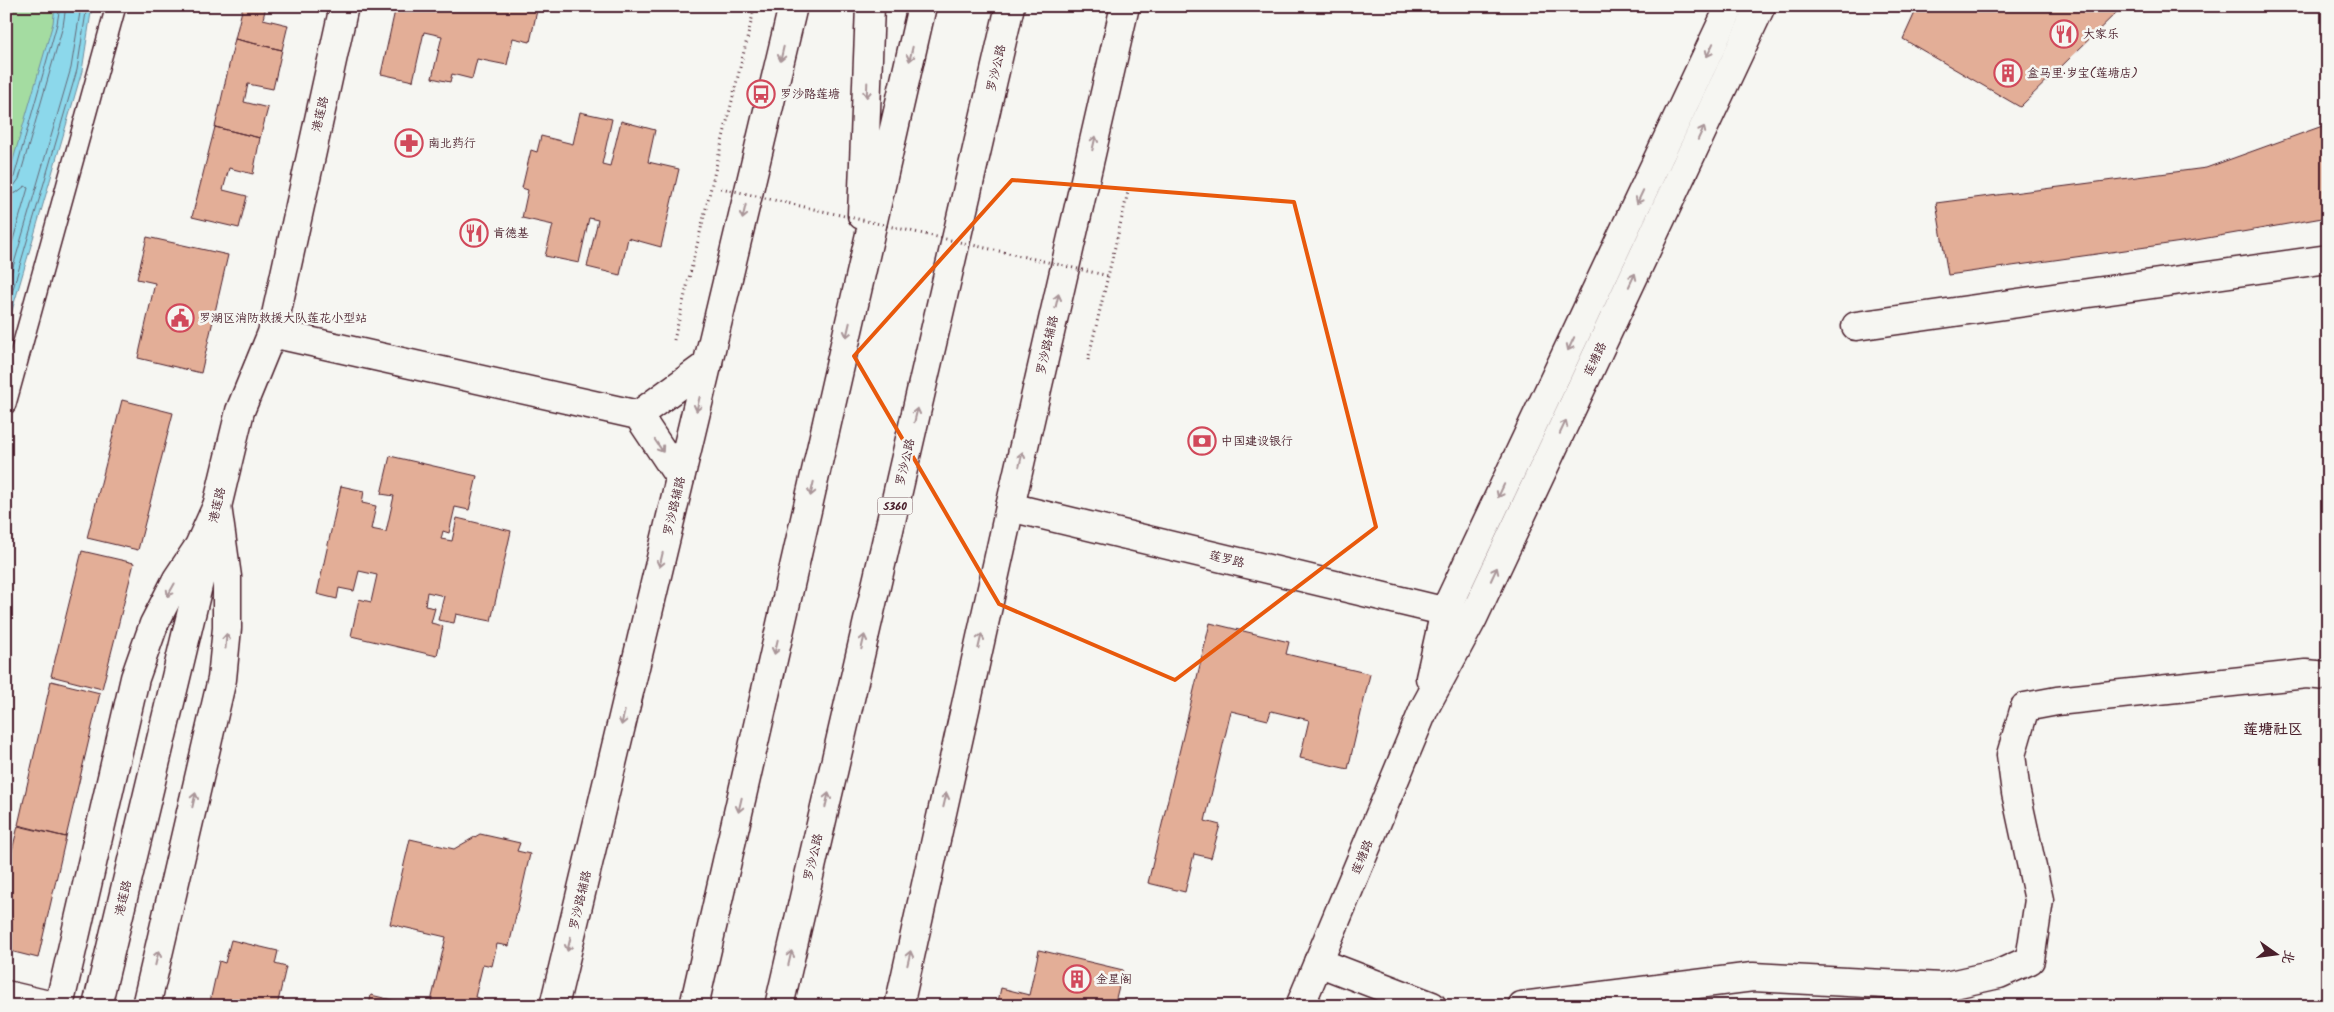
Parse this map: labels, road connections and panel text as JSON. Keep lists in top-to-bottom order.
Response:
{
  "streets": {
    "main road": [
      "罗沙公路",
      "港莲路",
      "罗沙路辅路",
      "莲塘路",
      "S360",
      "莲罗路"
    ]
  },
  "crossings": [
    ["罗沙路辅路", "莲罗路"],
    ["莲塘路", "莲罗路"]
  ],
  "districts": ["莲塘社区"],
  "places": {
    "restaurant": ["大家乐", "肯德基"],
    "building": ["盒马里·岁宝(莲塘店)", "金星阁"],
    "bus stop": ["罗沙路莲塘"],
    "pharmacy": ["南北药行"],
    "public building": ["罗湖区消防救援大队莲花小型站"],
    "bank": ["中国建设银行"]
  },
  "north": "right"
}
